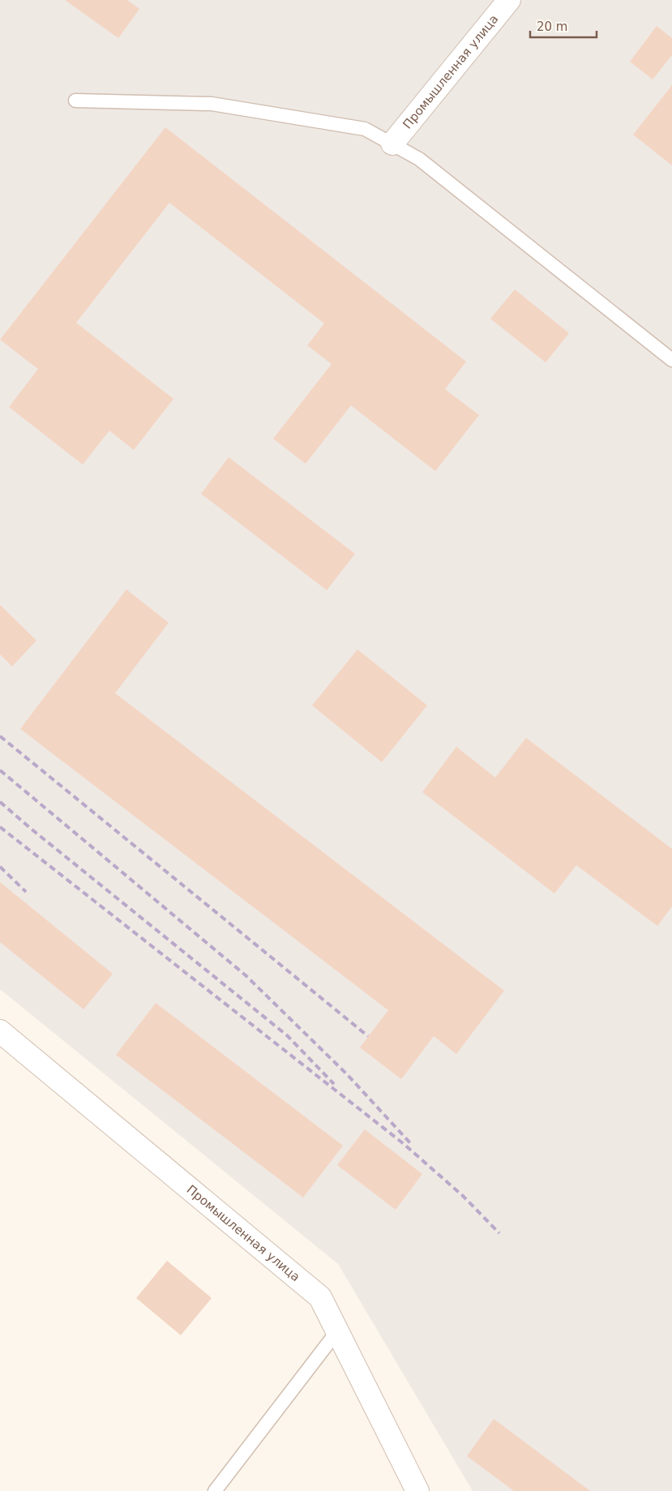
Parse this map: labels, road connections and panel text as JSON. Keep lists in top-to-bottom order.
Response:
{
  "streets": {
    "street": ["Промышленная улица"]
  },
  "scale_bar": "20 m"
}
